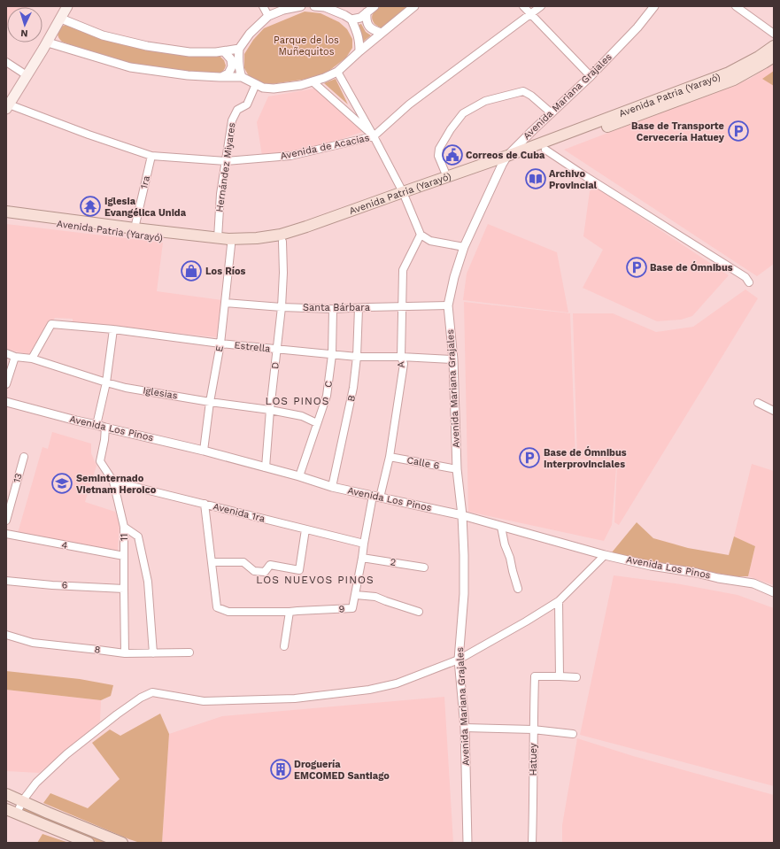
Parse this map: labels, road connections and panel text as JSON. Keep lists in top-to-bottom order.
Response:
{
  "streets": {
    "main road": ["Avenida Patria (Yarayó)"],
    "street": [
      "Avenida Mariana Grajales",
      "Avenida de Acacias",
      "Hernández Miyares",
      "1ra",
      "Santa Bárbara",
      "Estrella",
      "E",
      "A",
      "D",
      "C",
      "Iglesias",
      "B",
      "Avenida Los Pinos",
      "Calle 6",
      "13",
      "Avenida 1ra",
      "11",
      "4",
      "2",
      "6",
      "9",
      "8",
      "Hatuey"
    ]
  },
  "crossings": [
    ["Avenida Patria (Yarayó)", "Avenida Mariana Grajales"],
    ["Avenida Patria (Yarayó)", "Hernández Miyares"],
    ["Avenida Patria (Yarayó)", "1ra"],
    ["Avenida Patria (Yarayó)", "E"],
    ["Avenida Patria (Yarayó)", "D"],
    ["Avenida Mariana Grajales", "Santa Bárbara"],
    ["Avenida Mariana Grajales", "Estrella"],
    ["Avenida Mariana Grajales", "Avenida Los Pinos"],
    ["Avenida Mariana Grajales", "Calle 6"],
    ["Avenida de Acacias", "Hernández Miyares"],
    ["Avenida de Acacias", "1ra"],
    ["Santa Bárbara", "E"],
    ["Santa Bárbara", "A"],
    ["Santa Bárbara", "D"],
    ["Santa Bárbara", "C"],
    ["Santa Bárbara", "B"],
    ["Estrella", "E"],
    ["Estrella", "A"],
    ["Estrella", "D"],
    ["Estrella", "C"],
    ["Estrella", "Iglesias"],
    ["Estrella", "B"],
    ["E", "Iglesias"],
    ["E", "Avenida Los Pinos"],
    ["A", "Avenida Los Pinos"],
    ["A", "Calle 6"],
    ["A", "9"],
    ["D", "Iglesias"],
    ["D", "Avenida Los Pinos"],
    ["C", "Iglesias"],
    ["C", "Avenida Los Pinos"],
    ["B", "Avenida Los Pinos"],
    ["Avenida Los Pinos", "11"],
    ["Avenida Los Pinos", "9"],
    ["Avenida 1ra", "11"],
    ["Avenida 1ra", "9"],
    ["11", "4"],
    ["11", "6"],
    ["11", "8"],
    ["2", "9"]
  ],
  "districts": ["LOS PINOS", "LOS NUEVOS PINOS"],
  "parks": ["Parque de los Muñequitos"],
  "places": {
    "parking": ["Base de Transporte Cervecería Hatuey", "Base de Ómnibus", "Base de Ómnibus Interprovinciales"],
    "public building": ["Correos de Cuba"],
    "library": ["Archivo Provincial"],
    "temple": ["Iglesia Evangélica Unida"],
    "shop": ["Los Ríos"],
    "school or university": ["Seminternado Vietnam Heroico"],
    "building": ["Droguería EMCOMED Santiago"]
  },
  "north": "bottom"
}
